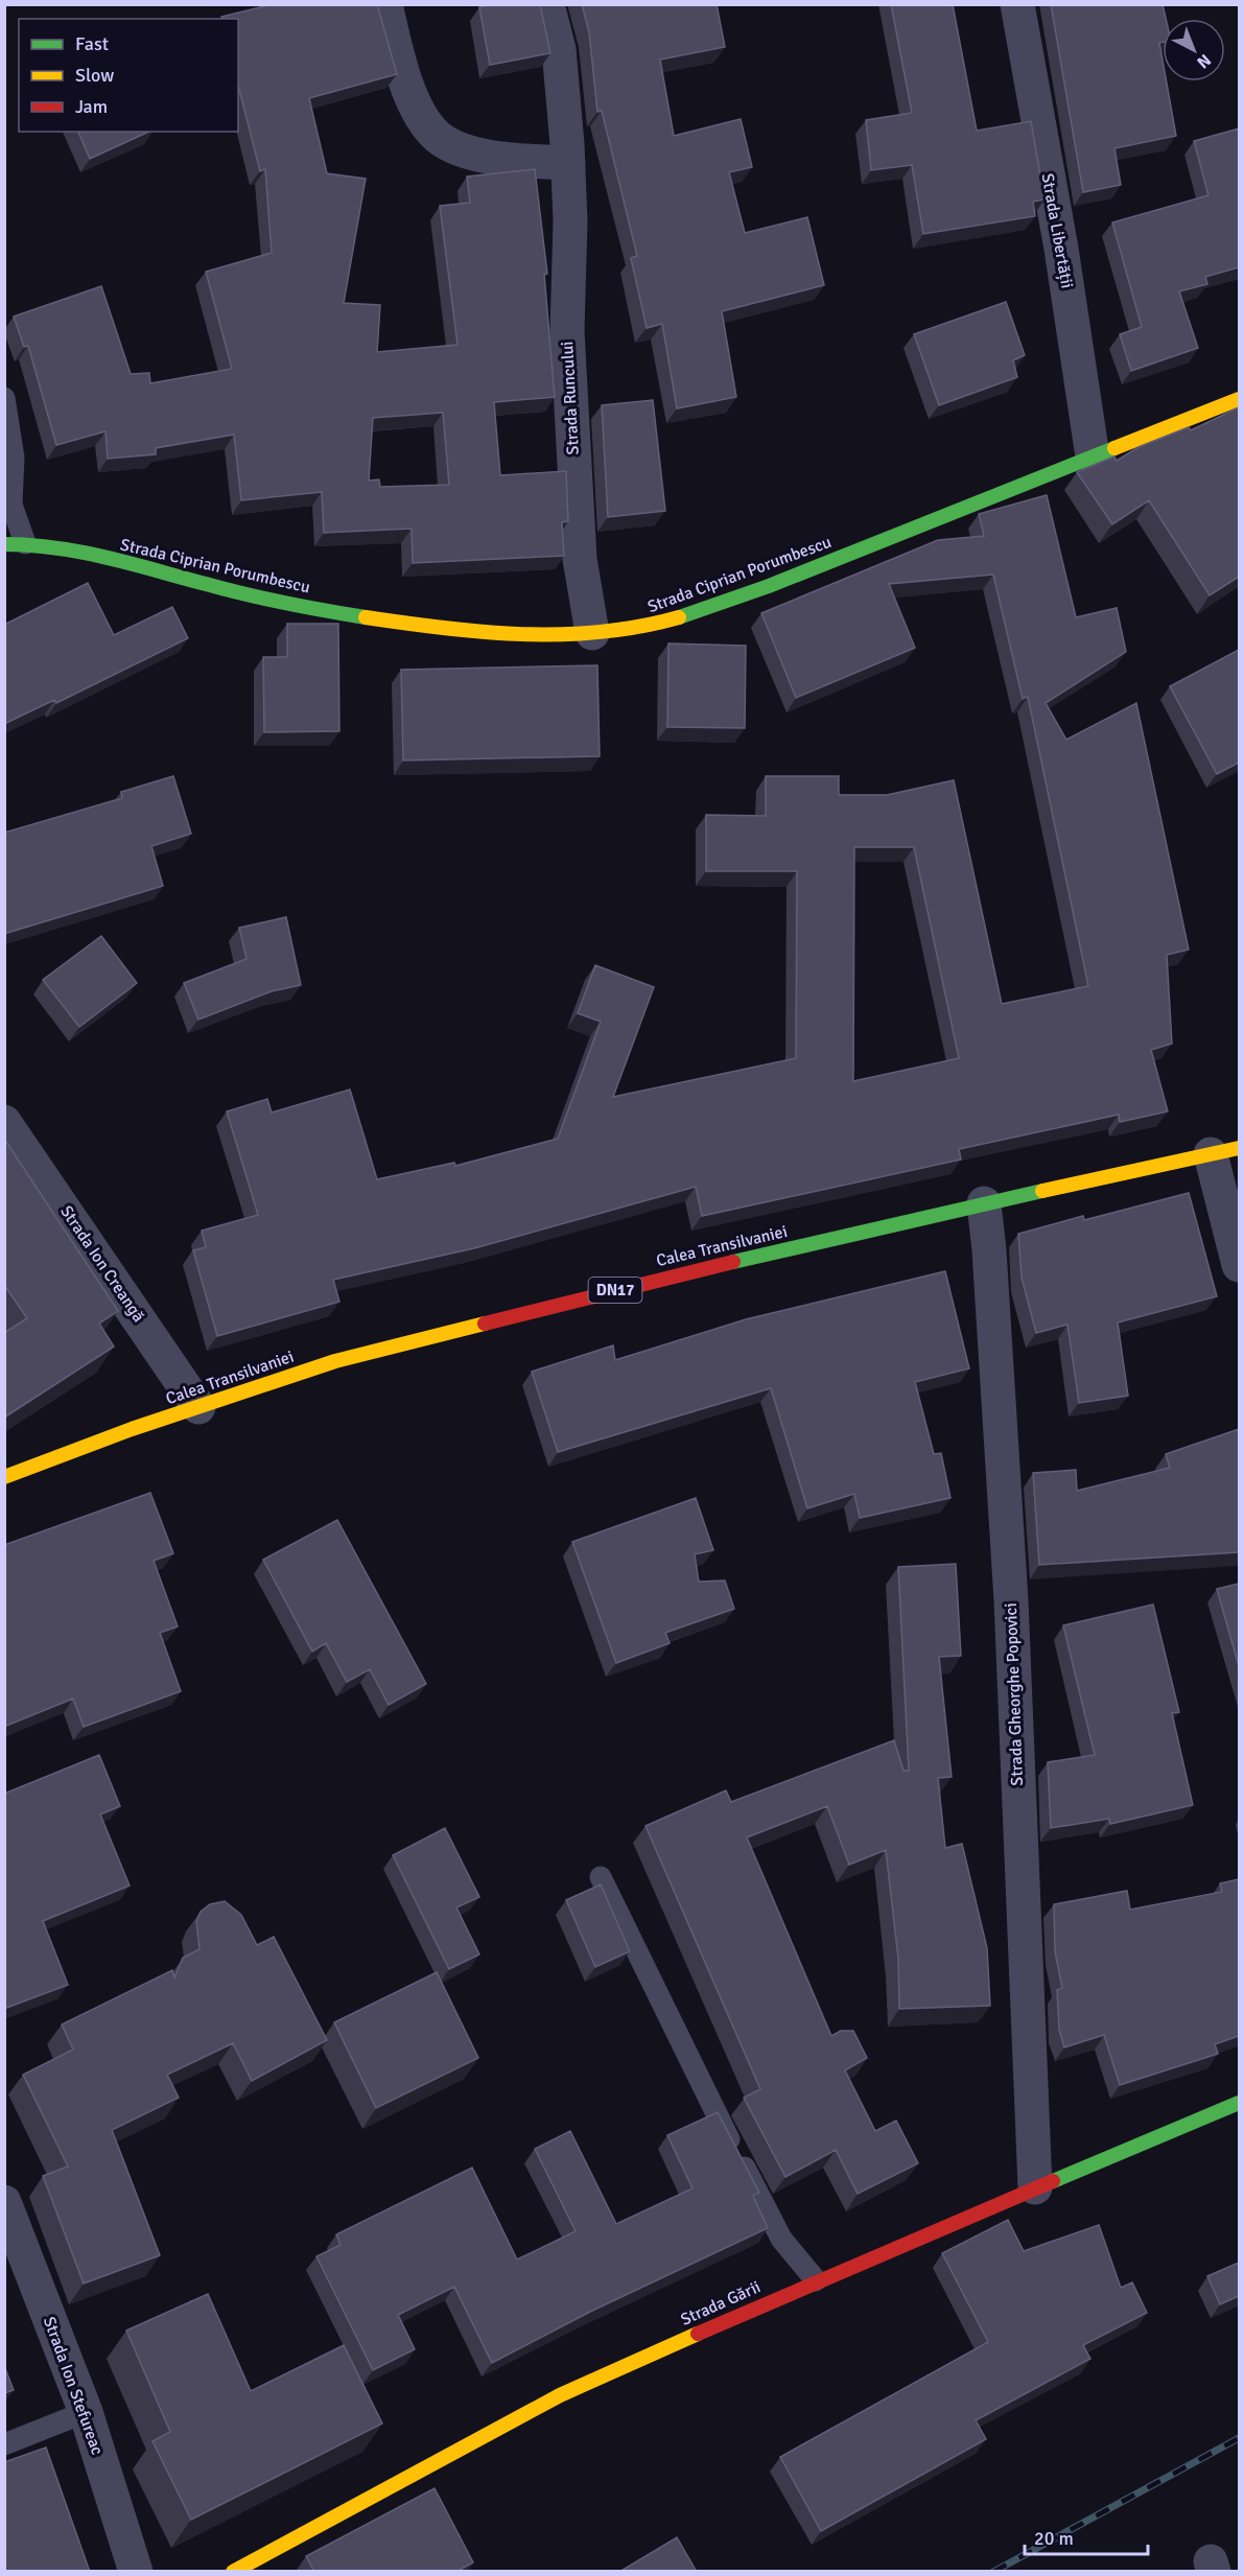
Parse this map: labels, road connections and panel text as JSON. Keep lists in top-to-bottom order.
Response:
{
  "streets": {
    "main road": [
      "Strada Ciprian Porumbescu",
      "Calea Transilvaniei",
      "DN17",
      "Strada Gării"
    ],
    "street": [
      "Strada Libertății",
      "Strada Runcului",
      "Strada Ion Creangă",
      "Strada Gheorghe Popovici",
      "Strada Ion Stefureac"
    ]
  },
  "crossings": [
    ["Strada Libertății", "Strada Ciprian Porumbescu"],
    ["Strada Runcului", "Strada Ciprian Porumbescu"],
    ["Calea Transilvaniei", "Strada Ion Creangă"],
    ["Calea Transilvaniei", "Strada Gheorghe Popovici"],
    ["Strada Gheorghe Popovici", "Strada Gării"]
  ],
  "legend": ["Fast", "Slow", "Jam"],
  "scale_bar": "20 m",
  "north": "bottom right"
}
